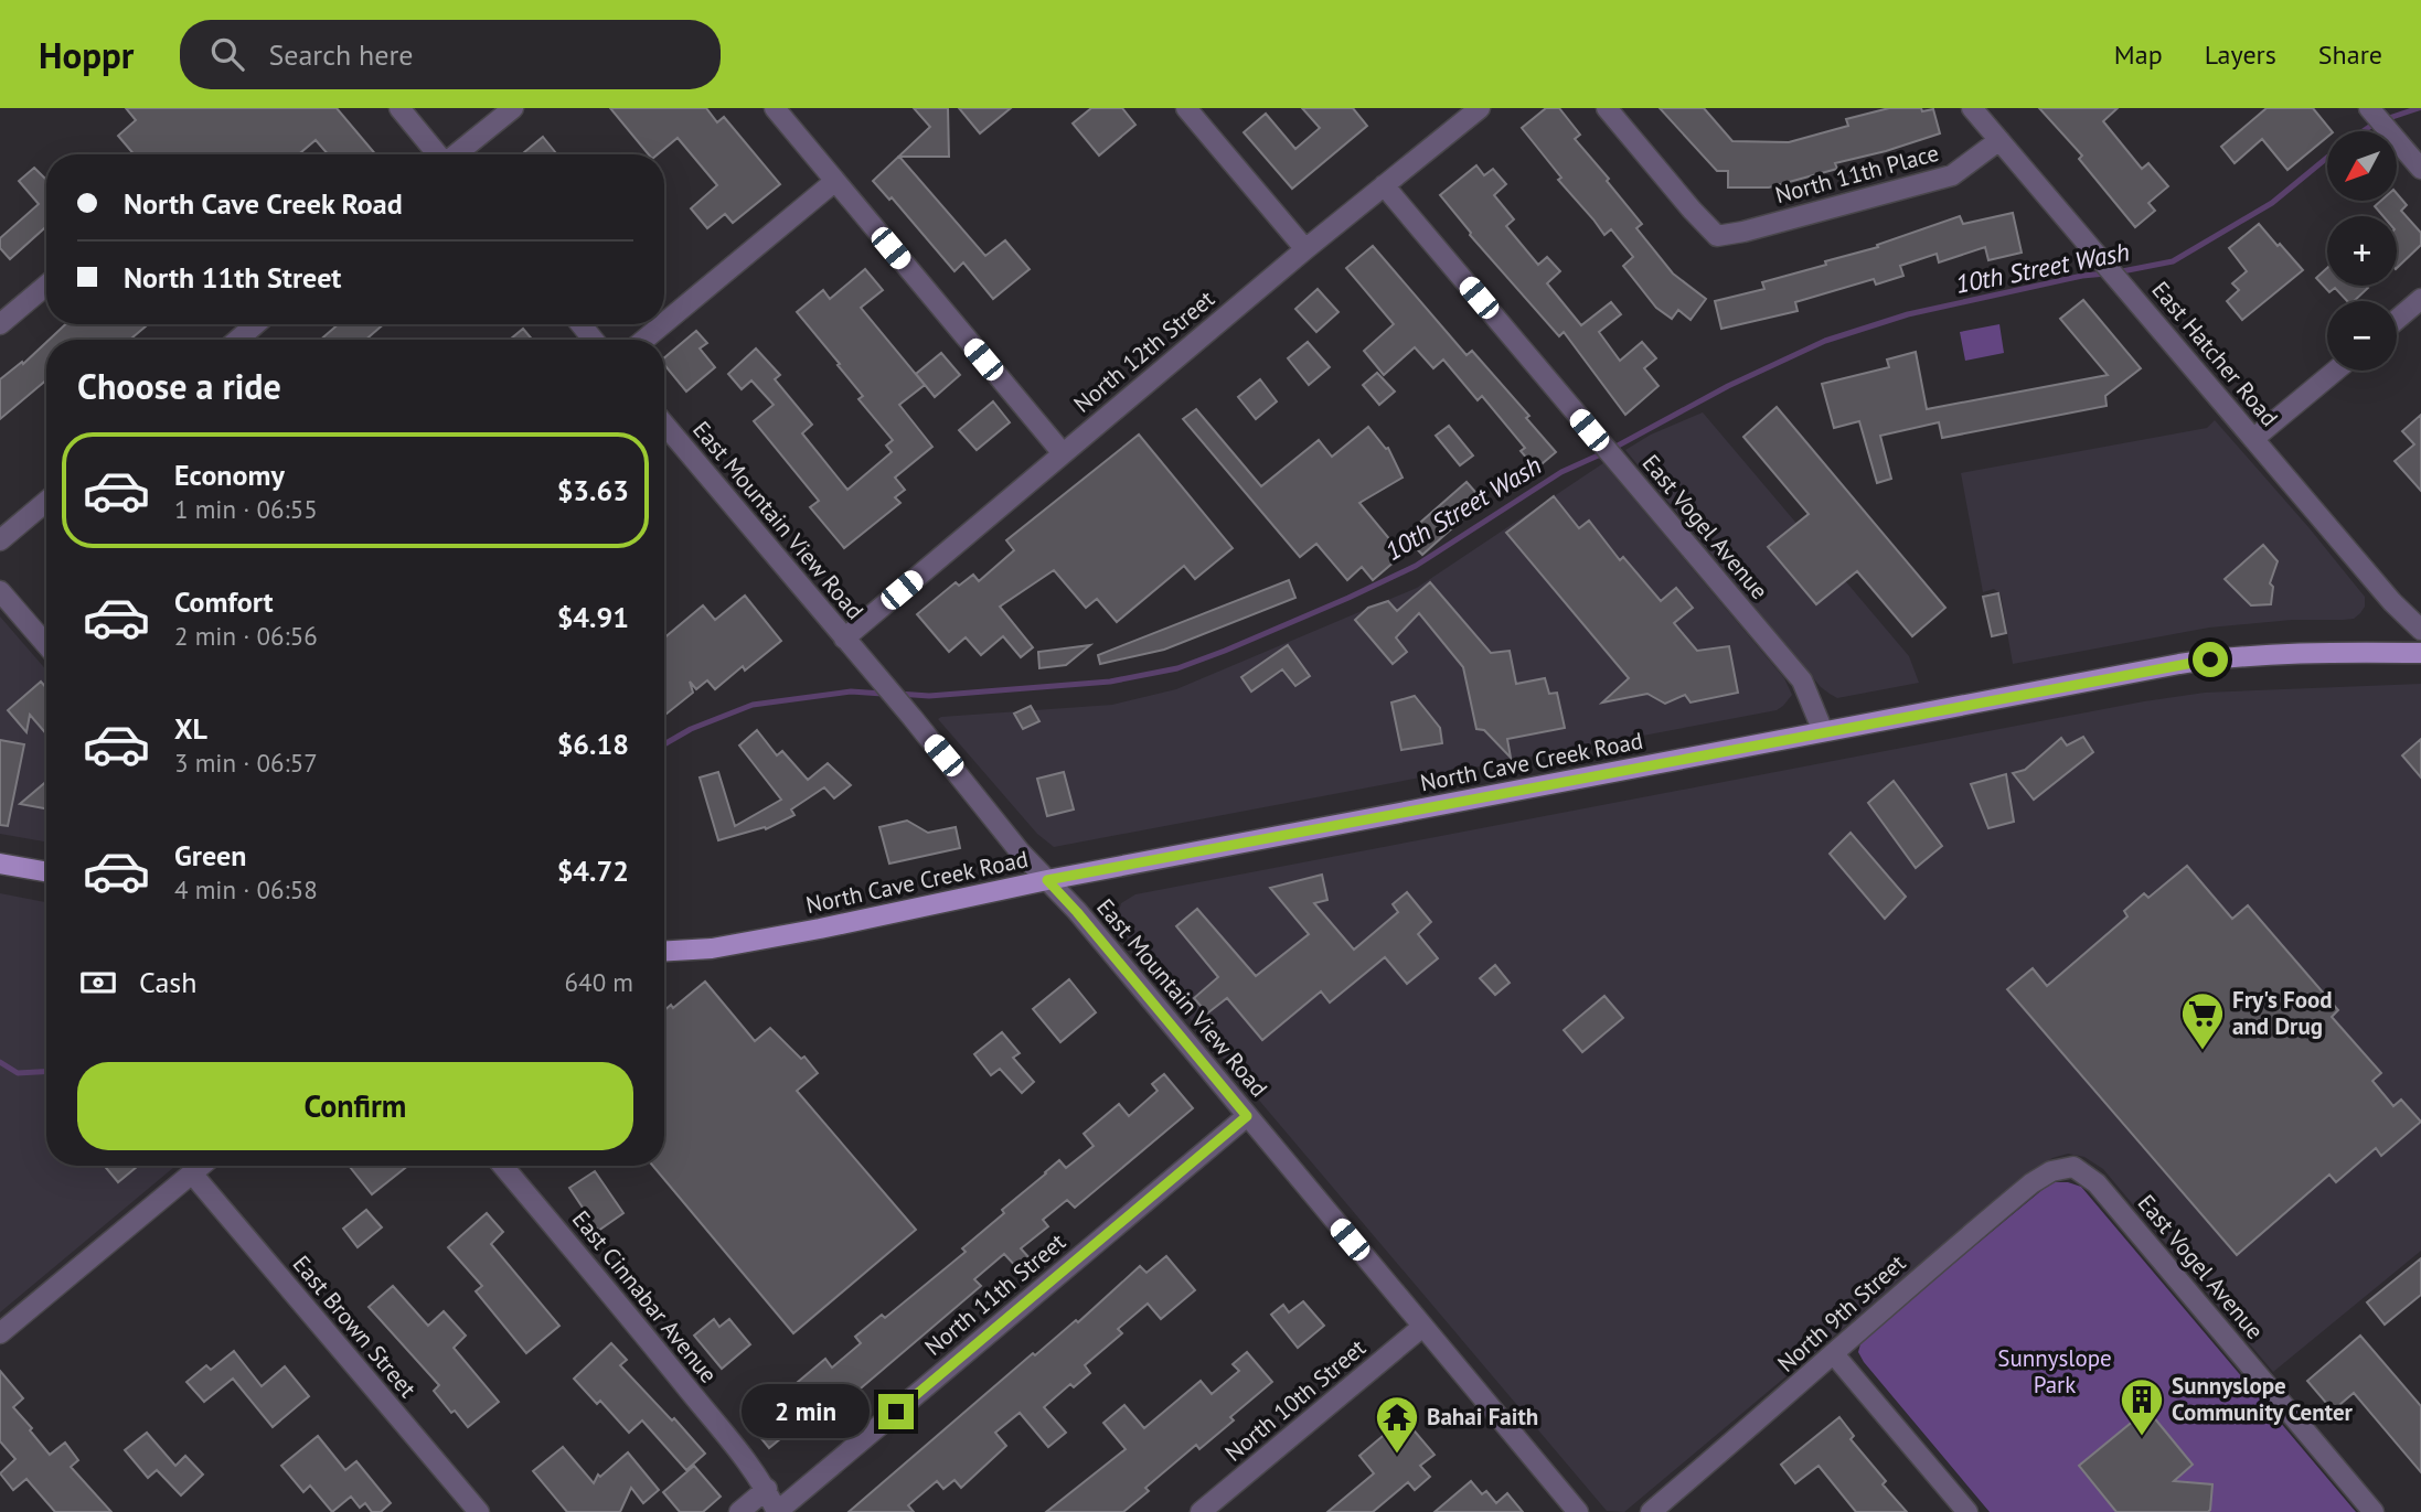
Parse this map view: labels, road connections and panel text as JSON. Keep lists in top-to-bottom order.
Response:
{
  "streets": {
    "main road": ["North Cave Creek Road"],
    "street": [
      "North 11th Place",
      "North 12th Street",
      "East Hatcher Road",
      "East Mountain View Road",
      "East Vogel Avenue",
      "North 11th Street",
      "East Cinnabar Avenue",
      "North 9th Street",
      "East Brown Street",
      "North 10th Street"
    ]
  },
  "crossings": [
    ["North 11th Place", "East Hatcher Road"],
    ["North 12th Street", "East Mountain View Road"],
    ["North 12th Street", "East Vogel Avenue"],
    ["East Mountain View Road", "North Cave Creek Road"],
    ["East Mountain View Road", "North 11th Street"],
    ["East Mountain View Road", "North 10th Street"],
    ["East Vogel Avenue", "North Cave Creek Road"],
    ["East Vogel Avenue", "North 9th Street"],
    ["North 11th Street", "East Cinnabar Avenue"]
  ],
  "water": ["10th Street Wash"],
  "parks": ["Sunnyslope Park"],
  "places": {
    "supermarket": ["Fry's Food and Drug"],
    "building": ["Sunnyslope Community Center"],
    "temple": ["Bahai Faith"]
  },
  "north": "bottom left",
  "page": {
    "header": "Hoppr",
    "search": "Search here",
    "nav": ["Map", "Layers", "Share"],
    "map_buttons": ["+", "−"],
    "banner": ["North Cave Creek Road", "North 11th Street"],
    "heading": "Choose a ride",
    "list": [
      {
        "name": "Economy",
        "note": "1 min · 06:55",
        "value": "$3.63"
      },
      {
        "name": "Comfort",
        "note": "2 min · 06:56",
        "value": "$4.91"
      },
      {
        "name": "XL",
        "note": "3 min · 06:57",
        "value": "$6.18"
      },
      {
        "name": "Green",
        "note": "4 min · 06:58",
        "value": "$4.72"
      }
    ],
    "pay": ["Cash", "640 m"],
    "buttons": "Confirm",
    "bubble": "2 min"
  }
}
